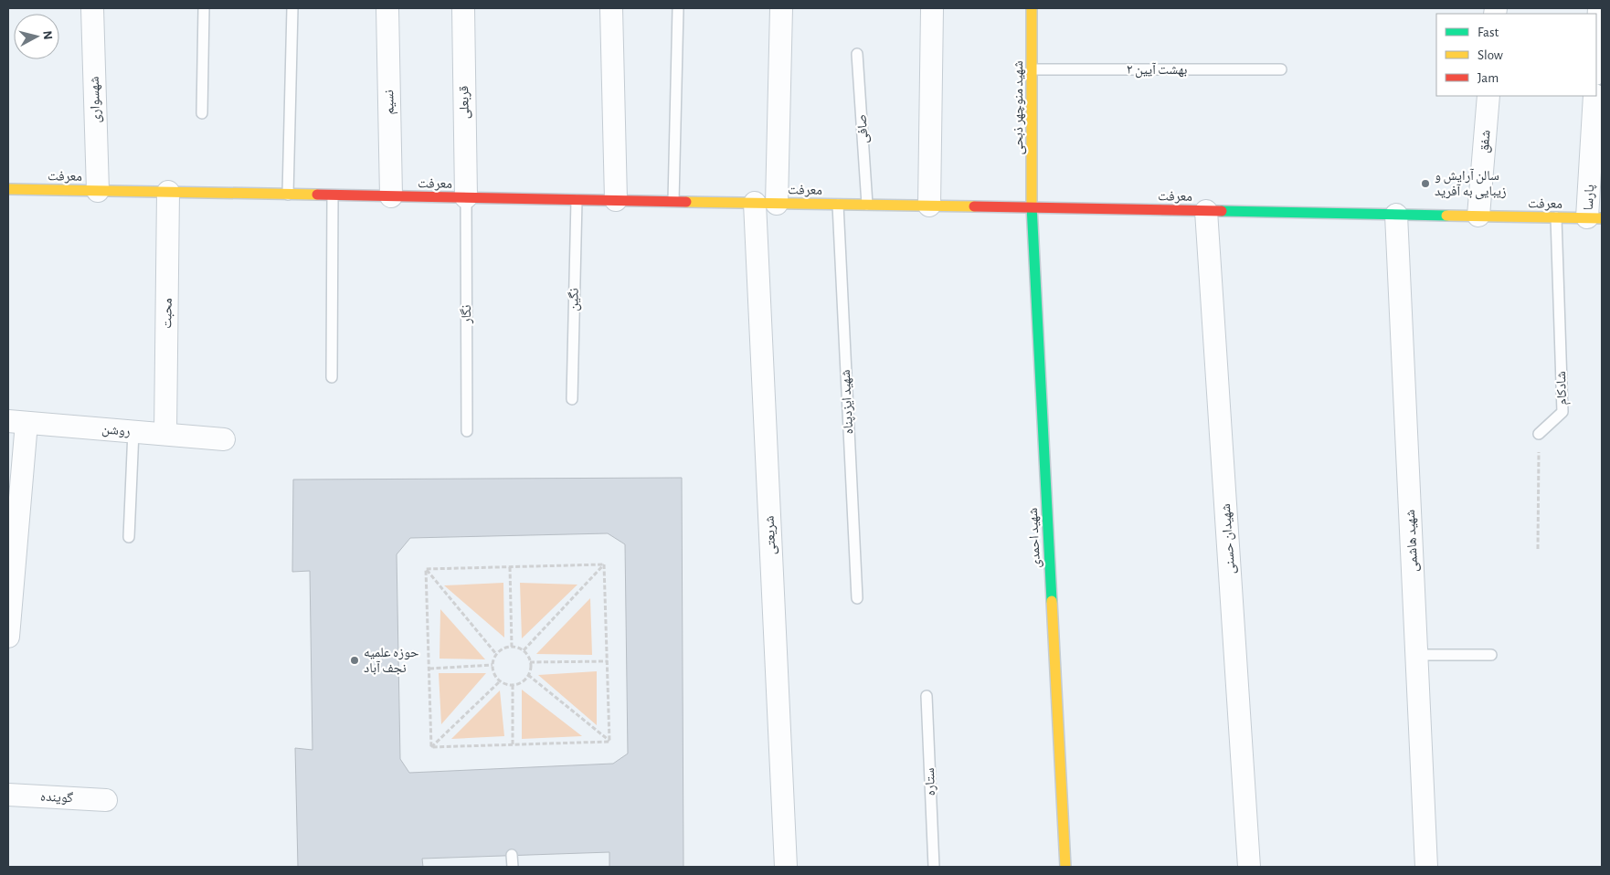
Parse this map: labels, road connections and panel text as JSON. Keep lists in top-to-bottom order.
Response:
{
  "streets": {
    "street": [
      "شهسواری",
      "نسیم",
      "قربعلی",
      "شهید منوچهر ذبحی",
      "شفق",
      "معرفت",
      "پارسا",
      "محبت",
      "روشن",
      "شریعتی",
      "شهید احمدی",
      "شهیدان حسنی",
      "شهید هاشمی",
      "گوینده"
    ],
    "lane": [
      "بهشت آیین ۲",
      "صافی",
      "نگین",
      "نگار",
      "شادکام",
      "شهید ایزدپناه",
      "ستاره"
    ]
  },
  "crossings": [
    ["بهشت آیین ۲", "شهید منوچهر ذبحی"],
    ["شهسواری", "معرفت"],
    ["نسیم", "معرفت"],
    ["قربعلی", "معرفت"],
    ["قربعلی", "نگار"],
    ["شهید منوچهر ذبحی", "معرفت"],
    ["شهید منوچهر ذبحی", "شهید احمدی"],
    ["صافی", "معرفت"],
    ["شفق", "معرفت"],
    ["معرفت", "پارسا"],
    ["معرفت", "نگین"],
    ["معرفت", "محبت"],
    ["معرفت", "نگار"],
    ["معرفت", "شادکام"],
    ["معرفت", "شهید ایزدپناه"],
    ["معرفت", "شریعتی"],
    ["معرفت", "شهید احمدی"],
    ["معرفت", "شهیدان حسنی"],
    ["معرفت", "شهید هاشمی"],
    ["محبت", "روشن"]
  ],
  "places": ["سالن آرایش و زیبایی به آفرید", "حوزه علمیه نجف آباد"],
  "legend": ["Fast", "Slow", "Jam"],
  "north": "right"
}
